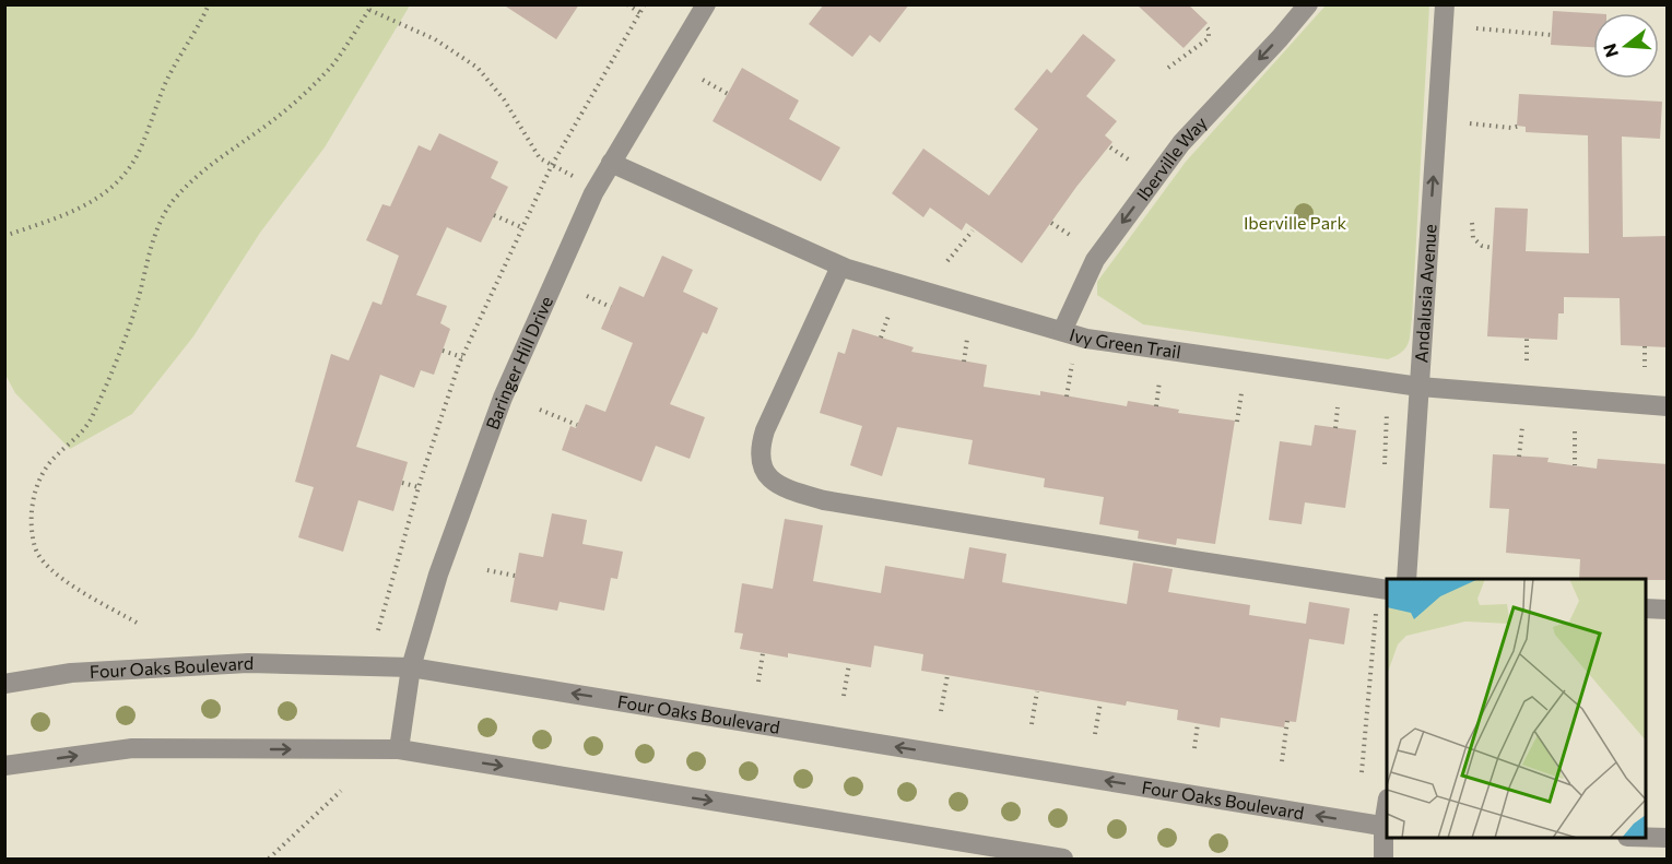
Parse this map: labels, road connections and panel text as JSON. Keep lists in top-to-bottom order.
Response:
{
  "streets": {
    "street": [
      "Iberville Way",
      "Andalusia Avenue",
      "Ivy Green Trail",
      "Baringer Hill Drive",
      "Four Oaks Boulevard"
    ]
  },
  "crossings": [
    ["Iberville Way", "Ivy Green Trail"],
    ["Andalusia Avenue", "Ivy Green Trail"],
    ["Ivy Green Trail", "Baringer Hill Drive"],
    ["Baringer Hill Drive", "Four Oaks Boulevard"]
  ],
  "one_way": ["Iberville Way", "Andalusia Avenue"],
  "parks": ["Iberville Park"],
  "north": "left"
}
